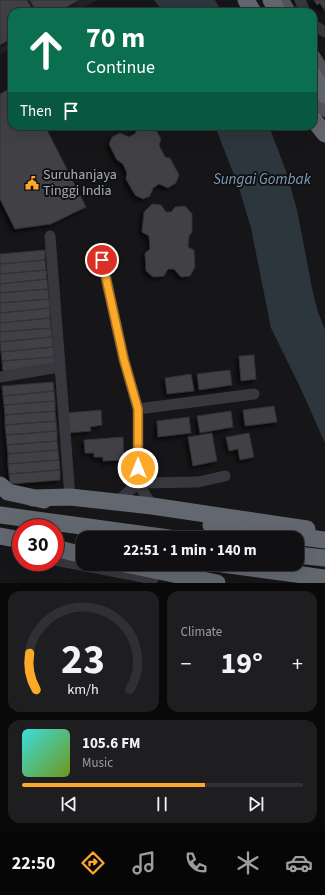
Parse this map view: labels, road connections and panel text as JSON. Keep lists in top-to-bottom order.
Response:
{
  "water": ["Sungai Gombak"],
  "places": {
    "public building": ["Suruhanjaya Tinggi India"]
  },
  "page": {
    "turn": ["70 m", "Continue"],
    "then": "Then",
    "limit": "30",
    "trip": "22:51 · 1 min · 140 m",
    "tile": "Climate",
    "heat": ["−", "19°", "+"],
    "song": ["105.6 FM", "Music"],
    "tabs": "22:50",
    "gauge": ["23", "km/h"]
  }
}
